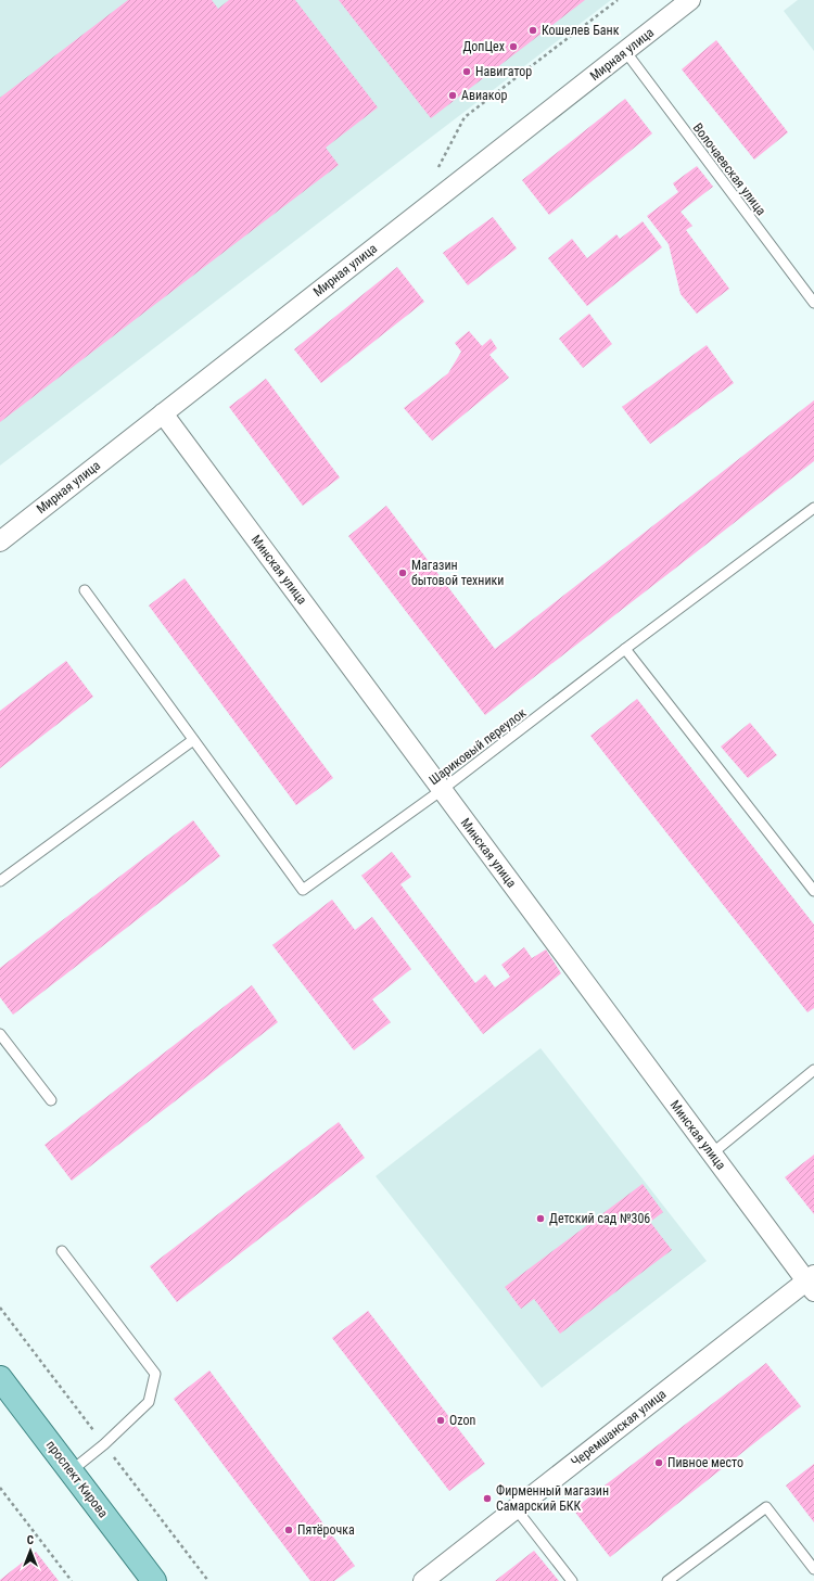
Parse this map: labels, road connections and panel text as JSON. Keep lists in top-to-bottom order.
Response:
{
  "streets": {
    "main road": ["проспект Кирова"],
    "street": ["Мирная улица", "Минская улица", "Черемшанская улица"],
    "lane": ["Волочаевская улица", "Шариковый переулок"]
  },
  "crossings": [
    ["Мирная улица", "Волочаевская улица"],
    ["Мирная улица", "Минская улица"],
    ["Минская улица", "Шариковый переулок"],
    ["Минская улица", "Черемшанская улица"]
  ],
  "places": [
    "Кошелев Банк",
    "ДопЦех",
    "Навигатор",
    "Авиакор",
    "Магазин бытовой техники",
    "Детский сад №306",
    "Ozon",
    "Пивное место",
    "Фирменный магазин Самарский БКК",
    "Пятёрочка"
  ],
  "north": "top"
}
